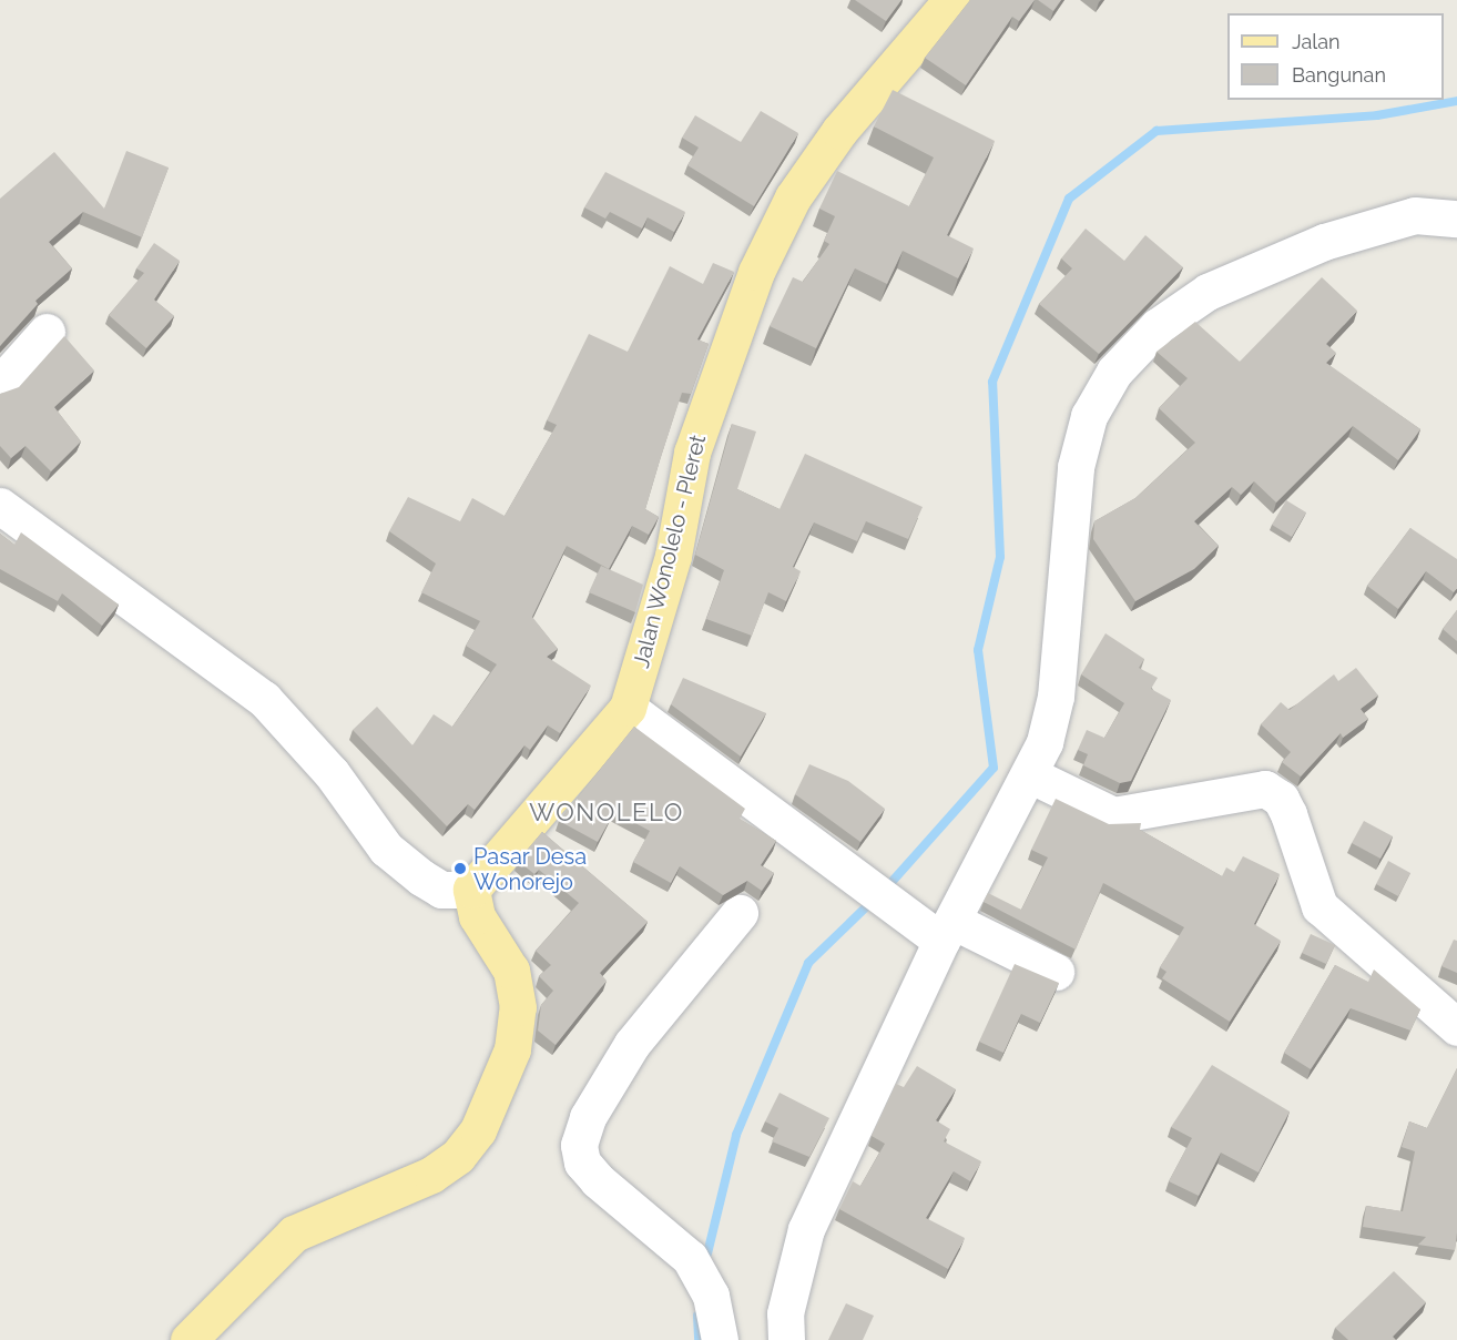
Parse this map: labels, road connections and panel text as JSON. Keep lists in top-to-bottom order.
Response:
{
  "streets": {
    "main road": ["Jalan Wonolelo - Pleret"]
  },
  "districts": ["WONOLELO"],
  "places": ["Pasar Desa Wonorejo"],
  "legend": ["Jalan", "Bangunan"]
}
